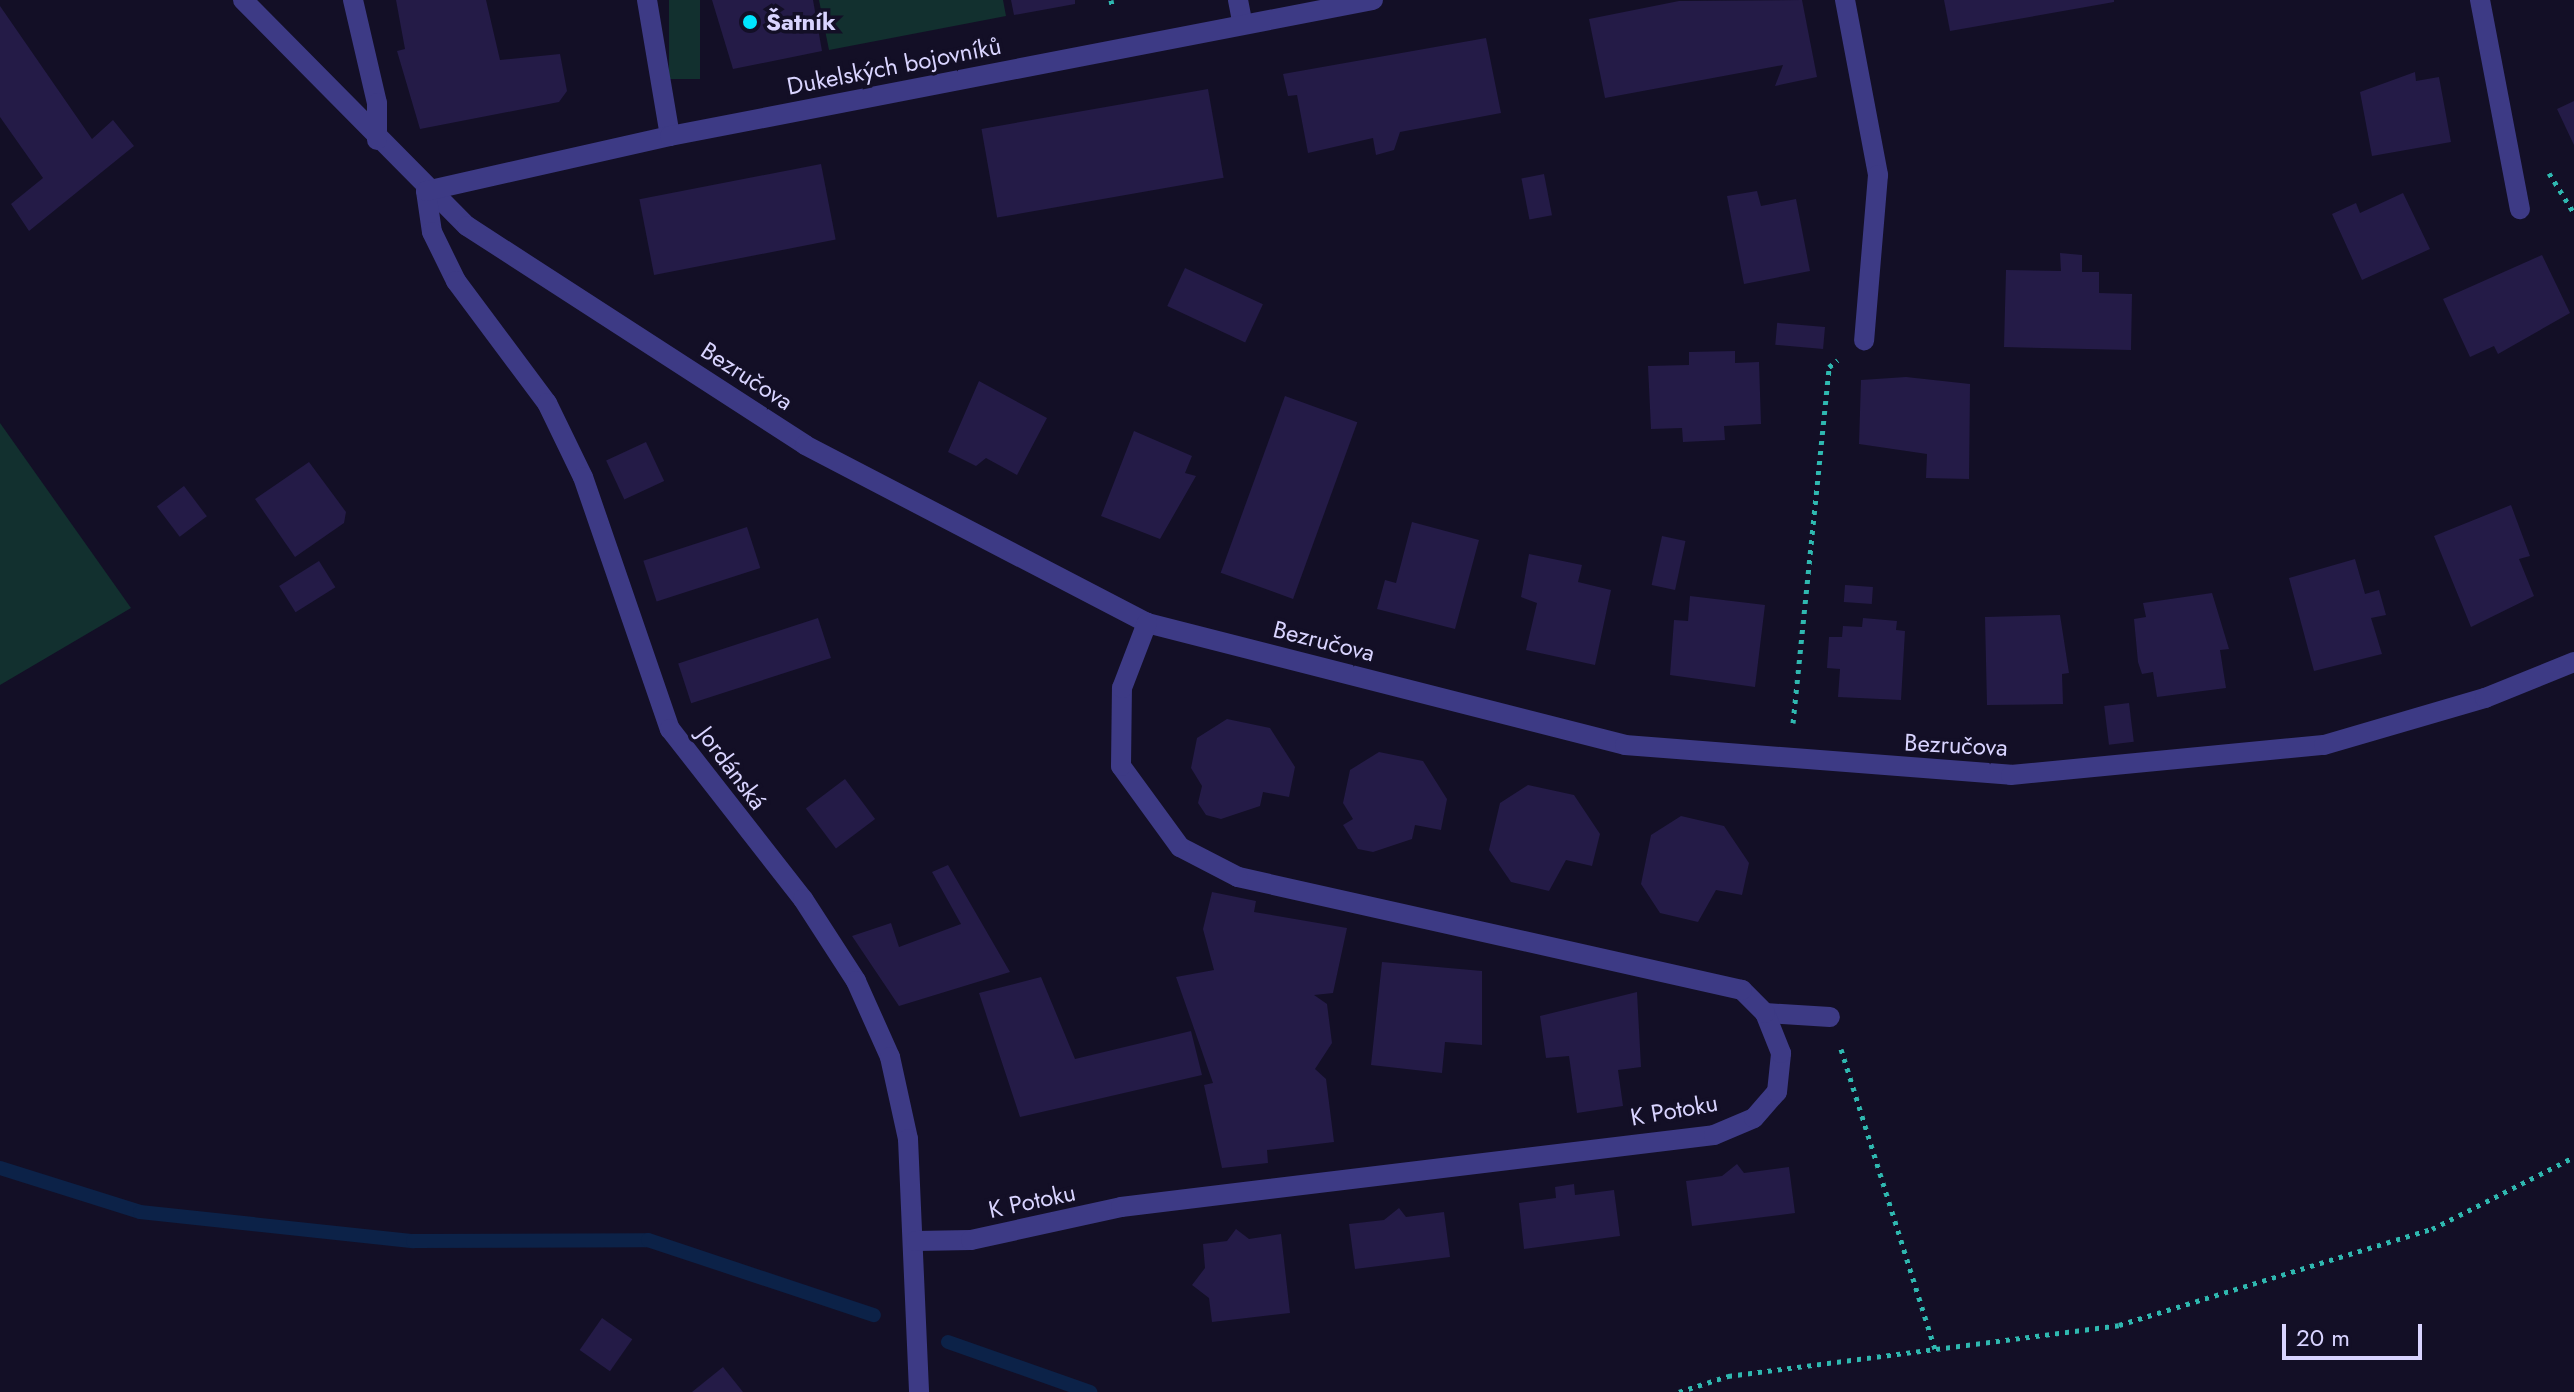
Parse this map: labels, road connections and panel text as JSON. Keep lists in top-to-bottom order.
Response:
{
  "streets": {
    "street": [
      "Dukelských bojovníků",
      "Bezručova",
      "Jordánská",
      "K Potoku"
    ]
  },
  "crossings": [
    ["Dukelských bojovníků", "Bezručova"],
    ["Dukelských bojovníků", "Jordánská"],
    ["Bezručova", "Jordánská"],
    ["Bezručova", "K Potoku"],
    ["Jordánská", "K Potoku"]
  ],
  "places": ["Šatník"],
  "scale_bar": "20 m"
}
